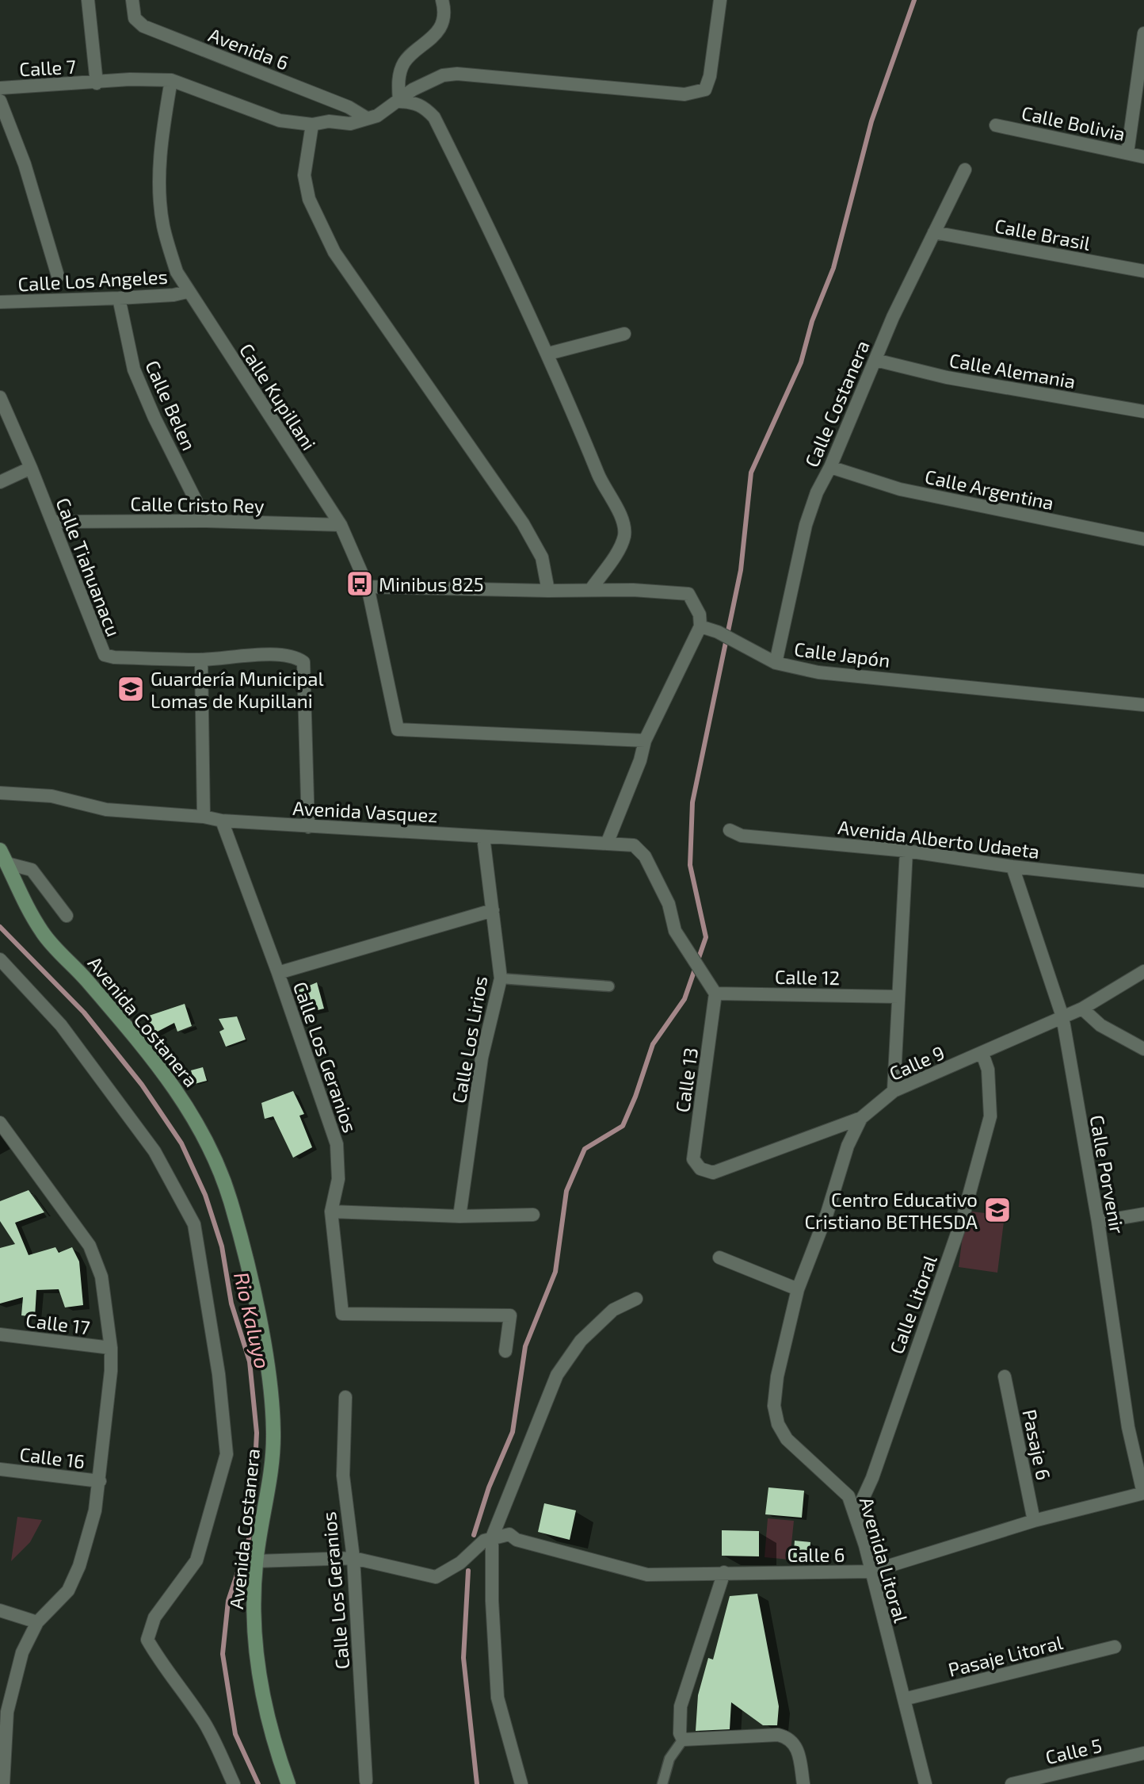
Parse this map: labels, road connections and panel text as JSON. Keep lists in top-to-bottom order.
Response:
{
  "streets": {
    "main road": ["Avenida Costanera"],
    "street": [
      "Avenida 6",
      "Calle 7",
      "Calle Bolivia",
      "Calle Brasil",
      "Calle Los Angeles",
      "Calle Alemania",
      "Calle Kupillani",
      "Calle Costanera",
      "Calle Belen",
      "Calle Argentina",
      "Calle Cristo Rey",
      "Calle Tiahuanacu",
      "Calle Japón",
      "Avenida Vasquez",
      "Avenida Alberto Udaeta",
      "Calle 12",
      "Calle Los Lirios",
      "Calle Los Geranios",
      "Calle 9",
      "Calle 13",
      "Calle Porvenir",
      "Calle Litoral",
      "Calle 17",
      "Pasaje 6",
      "Calle 16",
      "Calle 6",
      "Avenida Litoral",
      "Pasaje Litoral",
      "Calle 5"
    ]
  },
  "crossings": [
    ["Avenida 6", "Calle 7"],
    ["Calle 7", "Calle Kupillani"],
    ["Calle Brasil", "Calle Costanera"],
    ["Calle Los Angeles", "Calle Kupillani"],
    ["Calle Los Angeles", "Calle Belen"],
    ["Calle Alemania", "Calle Costanera"],
    ["Calle Kupillani", "Calle Cristo Rey"],
    ["Calle Costanera", "Calle Argentina"],
    ["Calle Costanera", "Calle Japón"],
    ["Calle Belen", "Calle Cristo Rey"],
    ["Calle Cristo Rey", "Calle Tiahuanacu"],
    ["Calle Tiahuanacu", "Avenida Vasquez"],
    ["Avenida Vasquez", "Calle 12"],
    ["Avenida Vasquez", "Calle Los Lirios"],
    ["Avenida Vasquez", "Calle Los Geranios"],
    ["Avenida Vasquez", "Calle 13"],
    ["Avenida Alberto Udaeta", "Calle Porvenir"],
    ["Calle 12", "Calle 13"],
    ["Calle 9", "Calle 13"],
    ["Calle 9", "Calle Porvenir"],
    ["Calle 9", "Calle Litoral"],
    ["Calle 9", "Avenida Litoral"],
    ["Calle Porvenir", "Calle 6"],
    ["Calle Litoral", "Avenida Litoral"],
    ["Pasaje 6", "Calle 6"],
    ["Calle 6", "Avenida Litoral"],
    ["Avenida Litoral", "Pasaje Litoral"]
  ],
  "water": ["Rio Kaluyo"],
  "places": {
    "bus stop": ["Minibus 825"],
    "school or university": ["Guardería Municipal Lomas de Kupillani", "Centro Educativo Cristiano BETHESDA"]
  }
}
